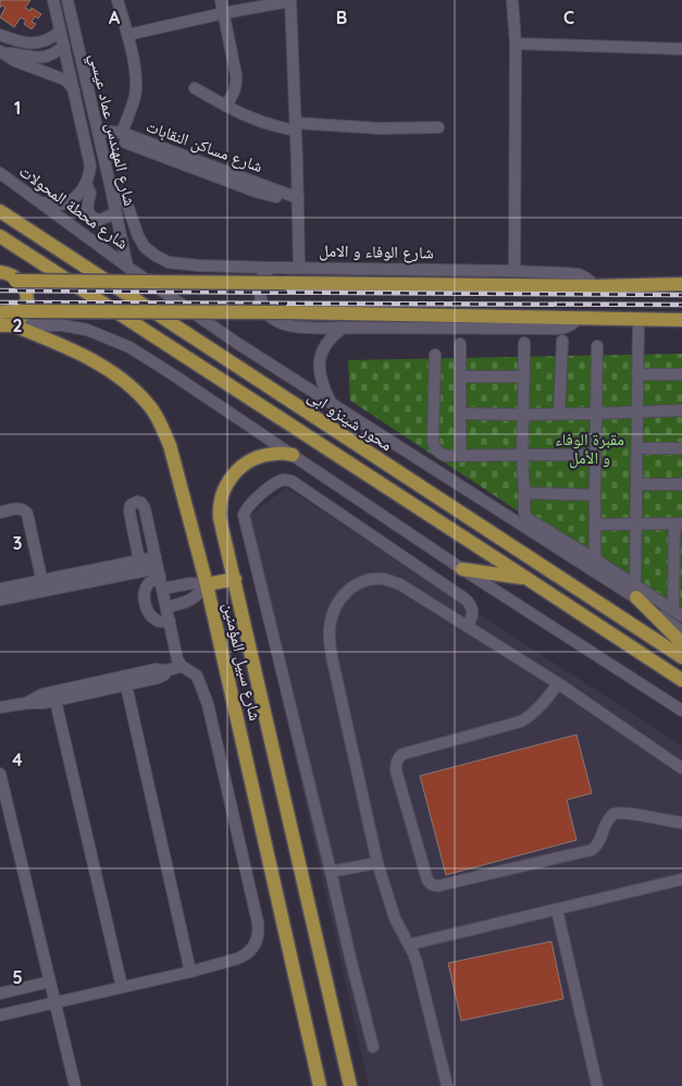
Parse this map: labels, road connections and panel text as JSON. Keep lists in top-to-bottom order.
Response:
{
  "streets": {
    "main road": ["شارع الوفاء و الامل", "محور شينزو ابى", "شارع سبيل المؤمنين"],
    "street": ["شارع المهندس عماد عيسي", "شارع مساكن النقابات", "شارع محطة المحولات"]
  },
  "crossings": [
    ["شارع المهندس عماد عيسي", "شارع مساكن النقابات"],
    ["شارع المهندس عماد عيسي", "شارع محطة المحولات"],
    ["شارع المهندس عماد عيسي", "شارع الوفاء و الامل"]
  ],
  "parks": ["مقبرة الوفاء و الأمل"],
  "grid": {
    "columns": ["A", "B", "C"],
    "rows": [
      "1",
      "2",
      "3",
      "4",
      "5"
    ]
  }
}
